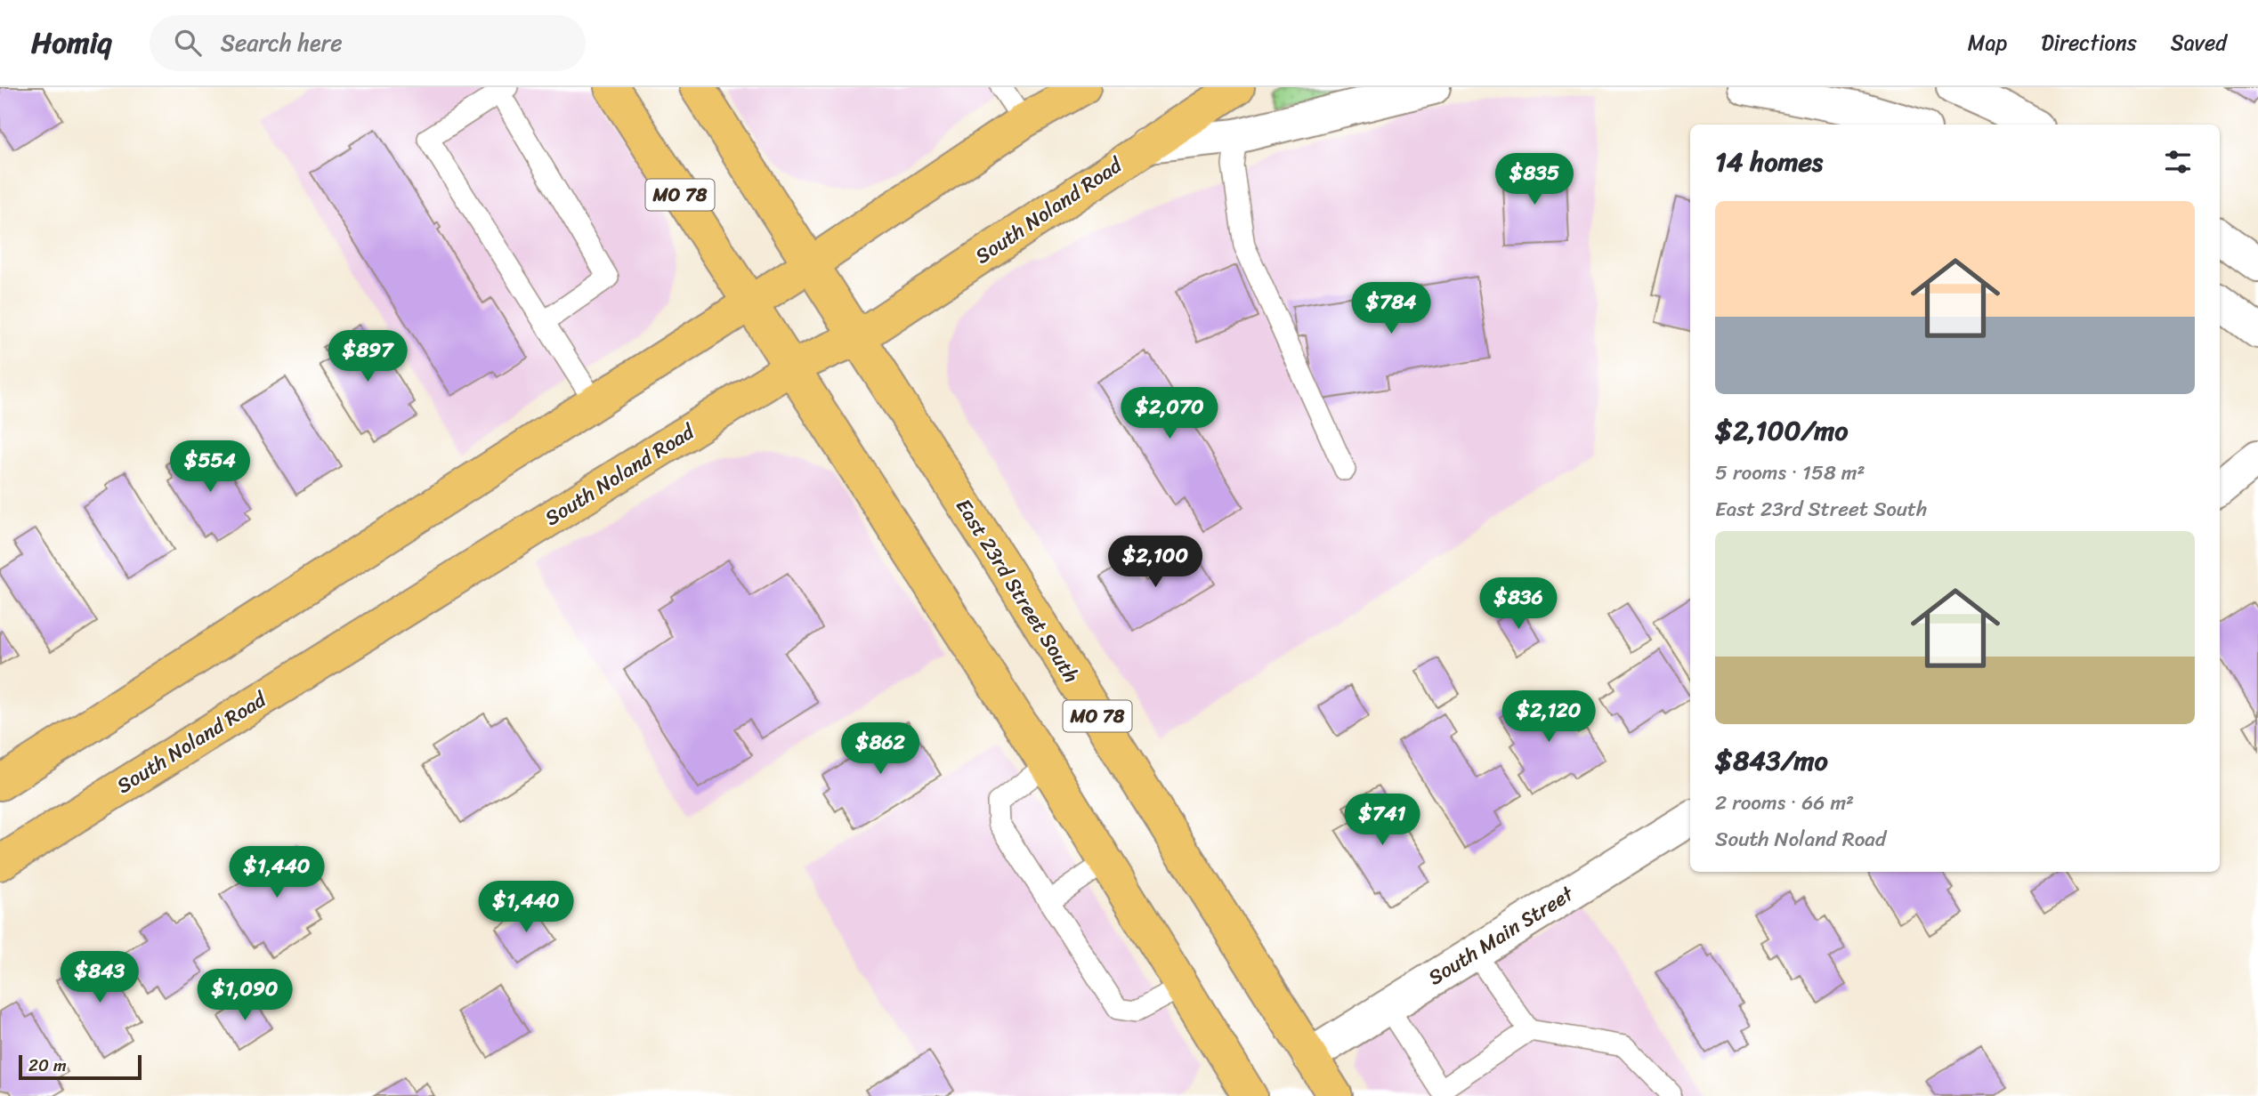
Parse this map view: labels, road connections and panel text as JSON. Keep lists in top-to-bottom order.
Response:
{
  "streets": {
    "main road": ["MO 78", "South Noland Road", "East 23rd Street South"],
    "street": ["South Main Street"]
  },
  "crossings": [
    ["MO 78", "South Noland Road"],
    ["South Noland Road", "East 23rd Street South"],
    ["East 23rd Street South", "South Main Street"]
  ],
  "scale_bar": "20 m",
  "page": {
    "header": "Homiq",
    "search": "Search here",
    "nav": ["Map", "Directions", "Saved"],
    "heading": "14 homes",
    "price": [
      "$835",
      "$784",
      "$897",
      "$2,070",
      "$554",
      "$2,100",
      "$836",
      "$2,120",
      "$862",
      "$741",
      "$1,440",
      "$1,440",
      "$843",
      "$1,090"
    ],
    "list": [
      {
        "name": "$2,100/mo",
        "note": "5 rooms · 158 m² · East 23rd Street South"
      },
      {
        "name": "$843/mo",
        "note": "2 rooms · 66 m² · South Noland Road"
      }
    ],
    "scale": "20 m"
  }
}
